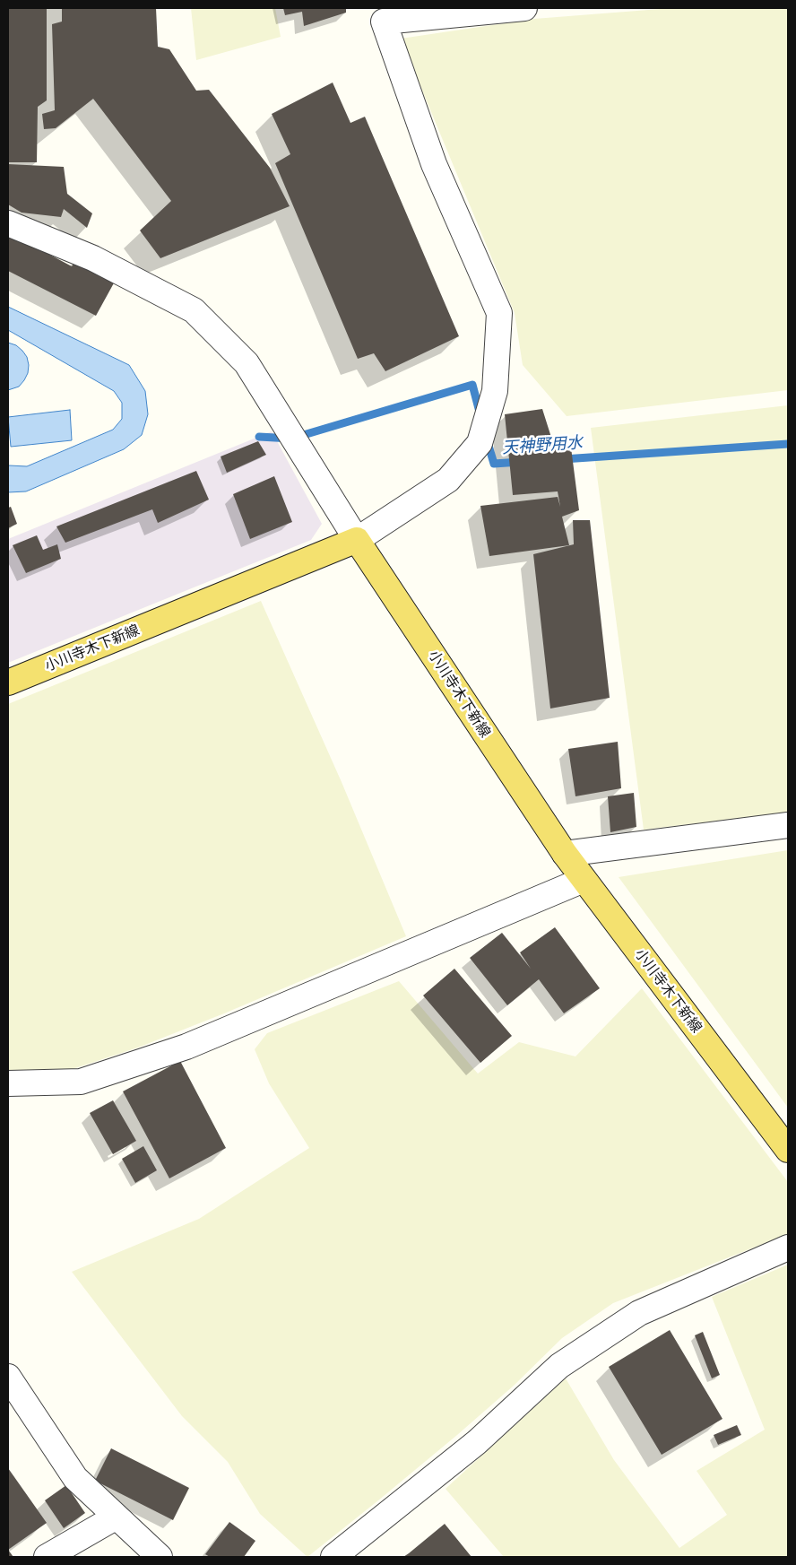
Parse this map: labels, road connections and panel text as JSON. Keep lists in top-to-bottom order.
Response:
{
  "streets": {
    "main road": ["小川寺木下新線"]
  },
  "water": ["天神野用水"]
}
